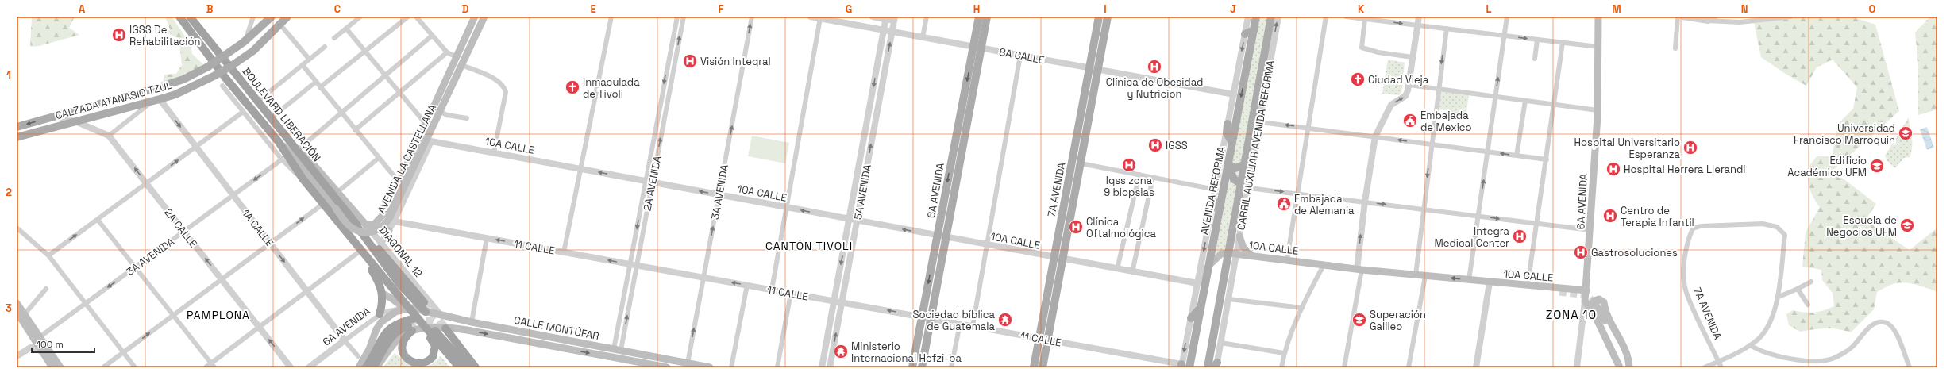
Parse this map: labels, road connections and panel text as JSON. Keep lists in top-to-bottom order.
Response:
{
  "streets": {
    "highway": ["BOULEVARD LIBERACIÓN"],
    "main road": [
      "CALZADA ATANASIO TZUL",
      "10A CALLE",
      "AVENIDA LA CASTELLANA",
      "7A AVENIDA",
      "6A AVENIDA",
      "AVENIDA REFORMA",
      "DIAGONAL 12",
      "CALLE MONTÚFAR"
    ],
    "street": [
      "8A CALLE",
      "CARRIL AUXILIAR AVENIDA REFORMA",
      "2A AVENIDA",
      "3A AVENIDA",
      "5A AVENIDA",
      "2A CALLE",
      "1A CALLE",
      "11 CALLE"
    ]
  },
  "crossings": [
    ["8A CALLE", "7A AVENIDA"],
    ["8A CALLE", "6A AVENIDA"],
    ["8A CALLE", "5A AVENIDA"],
    ["CALZADA ATANASIO TZUL", "2A CALLE"],
    ["CALZADA ATANASIO TZUL", "1A CALLE"],
    ["BOULEVARD LIBERACIÓN", "AVENIDA LA CASTELLANA"],
    ["BOULEVARD LIBERACIÓN", "3A AVENIDA"],
    ["BOULEVARD LIBERACIÓN", "DIAGONAL 12"],
    ["10A CALLE", "CARRIL AUXILIAR AVENIDA REFORMA"],
    ["10A CALLE", "AVENIDA LA CASTELLANA"],
    ["10A CALLE", "2A AVENIDA"],
    ["10A CALLE", "7A AVENIDA"],
    ["10A CALLE", "6A AVENIDA"],
    ["10A CALLE", "3A AVENIDA"],
    ["10A CALLE", "5A AVENIDA"],
    ["AVENIDA LA CASTELLANA", "11 CALLE"],
    ["AVENIDA LA CASTELLANA", "DIAGONAL 12"],
    ["2A AVENIDA", "11 CALLE"],
    ["2A AVENIDA", "CALLE MONTÚFAR"],
    ["7A AVENIDA", "11 CALLE"],
    ["6A AVENIDA", "1A CALLE"],
    ["6A AVENIDA", "11 CALLE"],
    ["6A AVENIDA", "CALLE MONTÚFAR"],
    ["3A AVENIDA", "2A CALLE"],
    ["3A AVENIDA", "1A CALLE"],
    ["3A AVENIDA", "11 CALLE"],
    ["3A AVENIDA", "CALLE MONTÚFAR"],
    ["5A AVENIDA", "11 CALLE"],
    ["DIAGONAL 12", "CALLE MONTÚFAR"]
  ],
  "one_way": ["2A CALLE", "1A CALLE"],
  "districts": ["CANTÓN TIVOLI", "PAMPLONA", "ZONA 10"],
  "places": {
    "hospital": [
      "IGSS De Rehabilitación",
      "Visión Integral",
      "Clínica de Obesidad y Nutricion",
      "IGSS",
      "Hospital Universitario Esperanza",
      "Igss zona 9 biopsias",
      "Hospital Herrera Llerandi",
      "Centro de Terapia Infantil",
      "Clínica Oftalmológica",
      "Integra Medical Center",
      "Gastrosoluciones"
    ],
    "church": ["Ciudad Vieja", "Inmaculada de Tivoli"],
    "public building": ["Embajada de Mexico", "Embajada de Alemania"],
    "school or university": [
      "Universidad Francisco Marroquín",
      "Edificio Académico UFM",
      "Escuela de Negocios UFM",
      "Superación Galileo"
    ],
    "temple": ["Sociedad bíblica de Guatemala", "Ministerio Internacional Hefzi-ba"]
  },
  "scale_bar": "100 m",
  "grid": {
    "columns": [
      "A",
      "B",
      "C",
      "D",
      "E",
      "F",
      "G",
      "H",
      "I",
      "J",
      "K",
      "L",
      "M",
      "N",
      "O"
    ],
    "rows": ["1", "2", "3"]
  }
}
